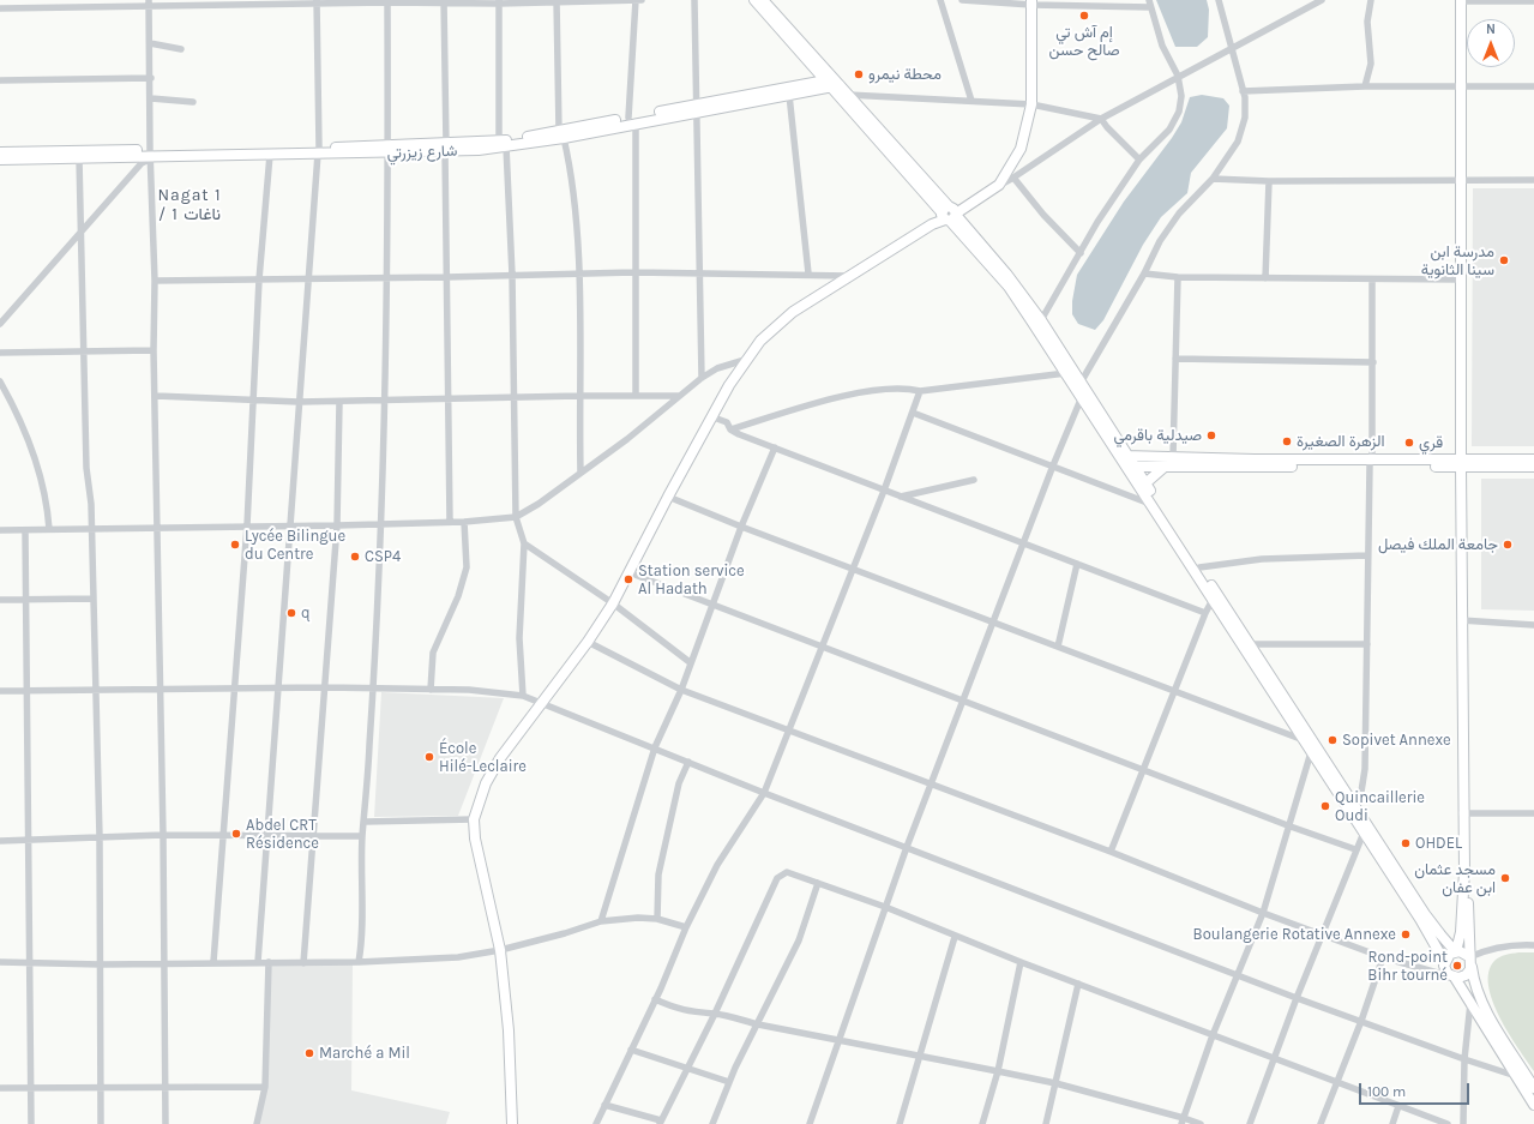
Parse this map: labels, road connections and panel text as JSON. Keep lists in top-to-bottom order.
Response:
{
  "streets": {
    "street": ["شارع زيزرتي"]
  },
  "districts": ["Nagat 1 / ناغات 1"],
  "places": [
    "إم آش تي صالح حسن",
    "محطة نيمرو",
    "مدرسة ابن سينا الثانوية",
    "صيدلية باقرمي",
    "الزهرة الصغيرة",
    "قري",
    "Lycée Bilingue du Centre",
    "جامعة الملك فيصل",
    "CSP4",
    "Station service Al Hadath",
    "q",
    "Sopivet Annexe",
    "École Hilé-Leclaire",
    "Quincaillerie Oudi",
    "Abdel CRT Résidence",
    "OHDEL",
    "مسجد عثمان ابن عفان",
    "Boulangerie Rotative Annexe",
    "Rond-point Bihr tourné",
    "Marché a Mil"
  ],
  "scale_bar": "100 m",
  "north": "top"
}
